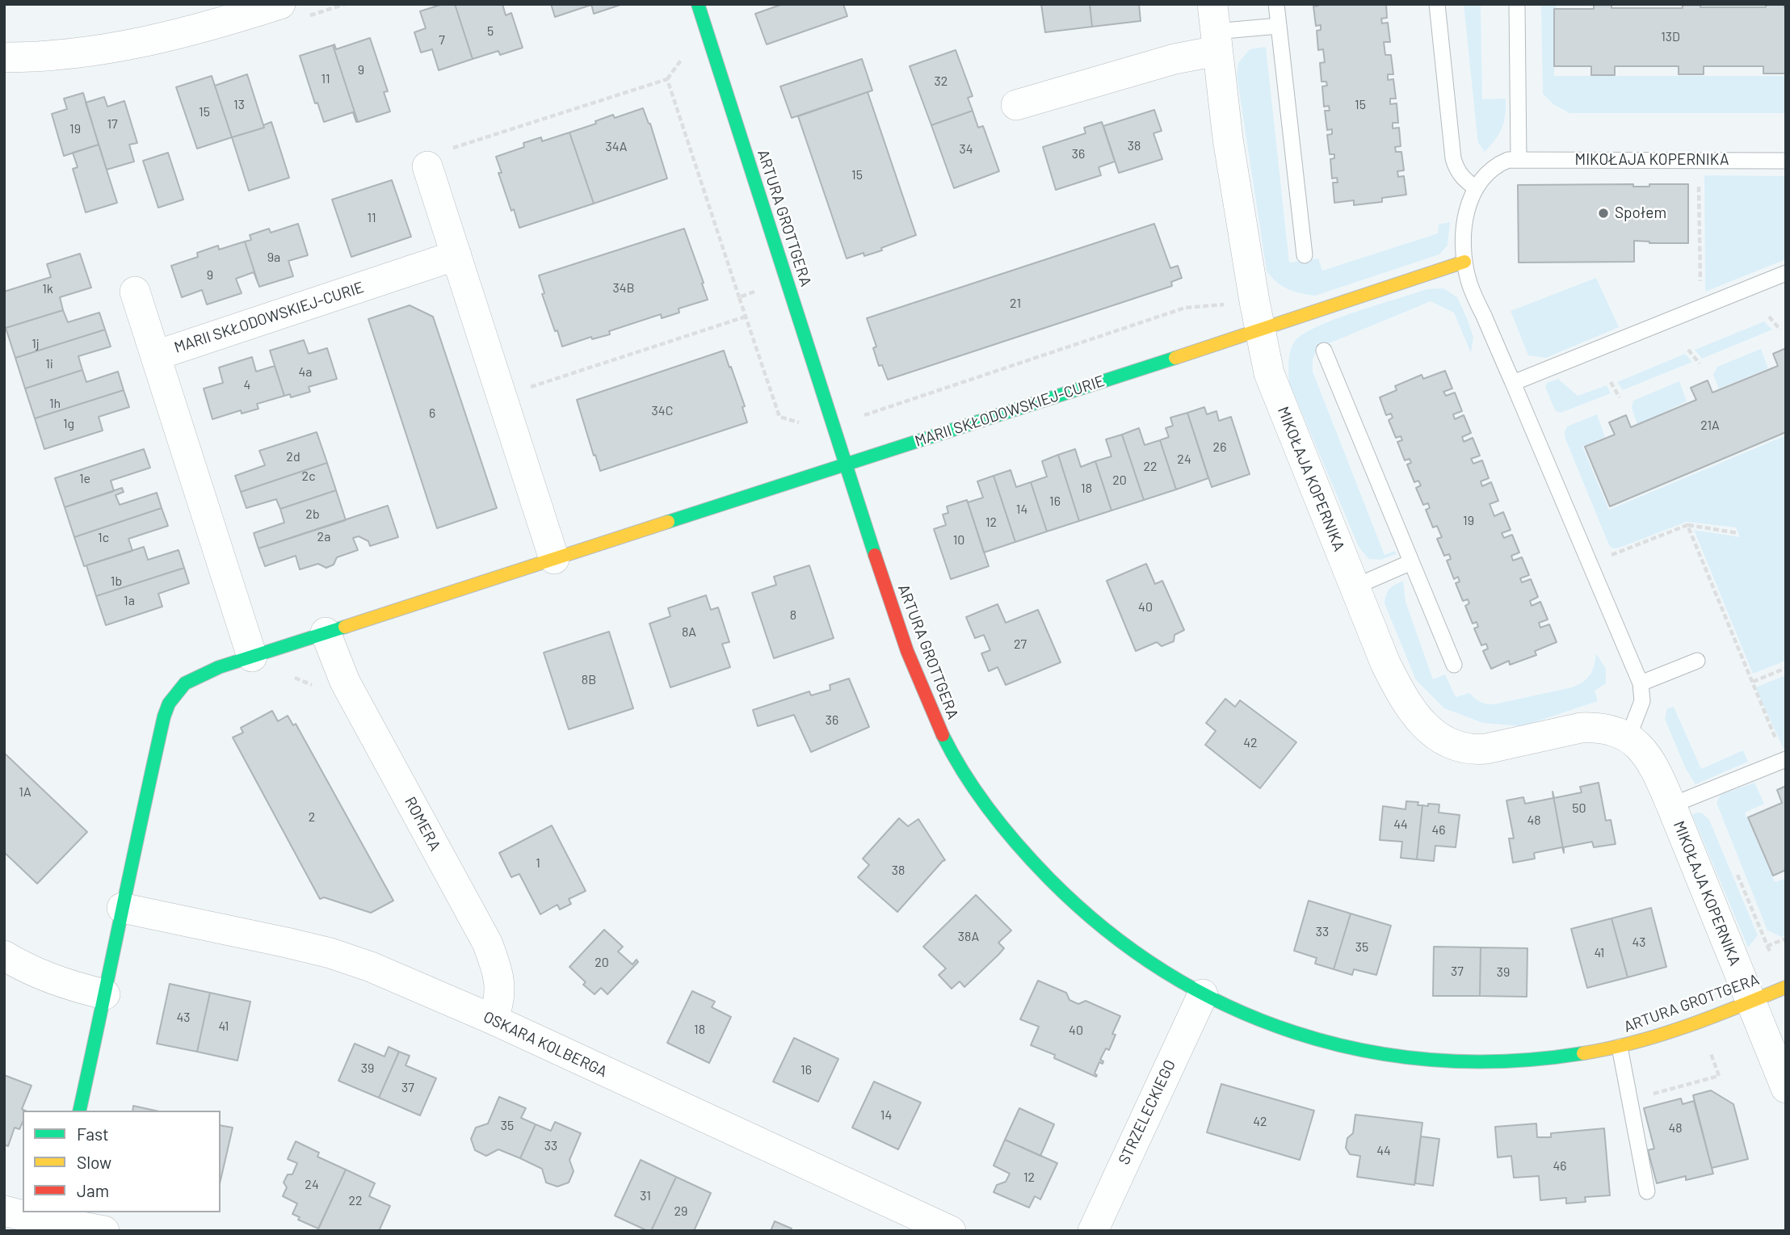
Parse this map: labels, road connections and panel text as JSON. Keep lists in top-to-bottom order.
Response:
{
  "streets": {
    "street": [
      "MIKOŁAJA KOPERNIKA",
      "ARTURA GROTTGERA",
      "MARII SKŁODOWSKIEJ-CURIE",
      "ROMERA",
      "OSKARA KOLBERGA",
      "STRZELECKIEGO"
    ]
  },
  "crossings": [
    ["MIKOŁAJA KOPERNIKA", "ARTURA GROTTGERA"],
    ["MIKOŁAJA KOPERNIKA", "MARII SKŁODOWSKIEJ-CURIE"],
    ["ARTURA GROTTGERA", "MARII SKŁODOWSKIEJ-CURIE"],
    ["ARTURA GROTTGERA", "STRZELECKIEGO"],
    ["MARII SKŁODOWSKIEJ-CURIE", "ROMERA"],
    ["MARII SKŁODOWSKIEJ-CURIE", "OSKARA KOLBERGA"],
    ["ROMERA", "OSKARA KOLBERGA"]
  ],
  "places": ["Społem"],
  "house_numbers": [
    "5",
    "13D",
    "7",
    "9",
    "11",
    "32",
    "13",
    "15",
    "15",
    "17",
    "19",
    "38",
    "34A",
    "34",
    "36",
    "15",
    "11",
    "9a",
    "9",
    "34B",
    "1k",
    "21",
    "1j",
    "1i",
    "4a",
    "4",
    "1h",
    "34C",
    "6",
    "1g",
    "21A",
    "26",
    "2d",
    "24",
    "22",
    "2c",
    "1e",
    "20",
    "18",
    "16",
    "14",
    "2b",
    "19",
    "12",
    "2a",
    "1c",
    "10",
    "1b",
    "1a",
    "40",
    "8",
    "8A",
    "27",
    "8B",
    "36",
    "42",
    "1A",
    "50",
    "2",
    "48",
    "44",
    "46",
    "1",
    "38",
    "33",
    "38A",
    "43",
    "35",
    "41",
    "20",
    "37",
    "39",
    "43",
    "41",
    "18",
    "40",
    "39",
    "16",
    "37",
    "14",
    "42",
    "35",
    "48",
    "33",
    "44",
    "46",
    "12",
    "24",
    "31",
    "22",
    "29"
  ],
  "legend": ["Fast", "Slow", "Jam"]
}
